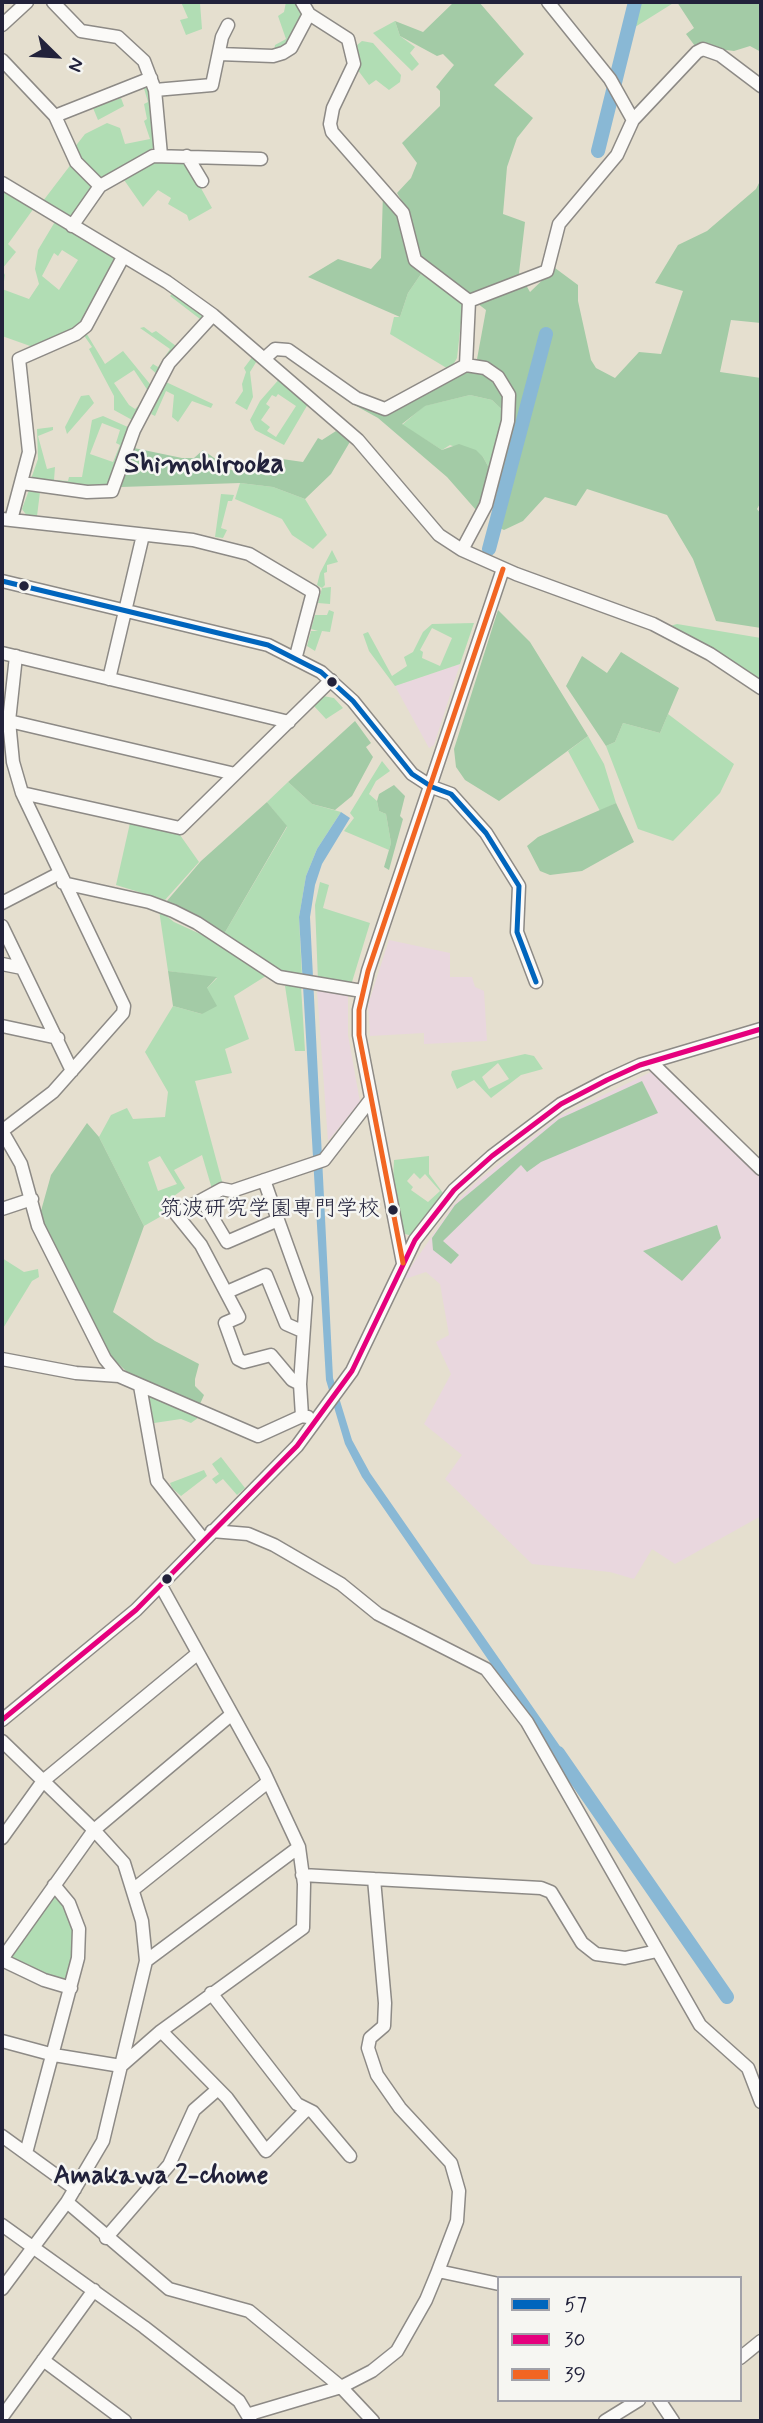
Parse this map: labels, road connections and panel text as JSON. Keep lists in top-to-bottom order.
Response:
{
  "districts": ["Shimohirooka", "Amakawa 2-chome"],
  "places": ["筑波研究学園専門学校"],
  "lines": ["transit line 39", "transit line 57", "transit line 30"],
  "legend": ["57", "30", "39"],
  "north": "bottom right"
}
